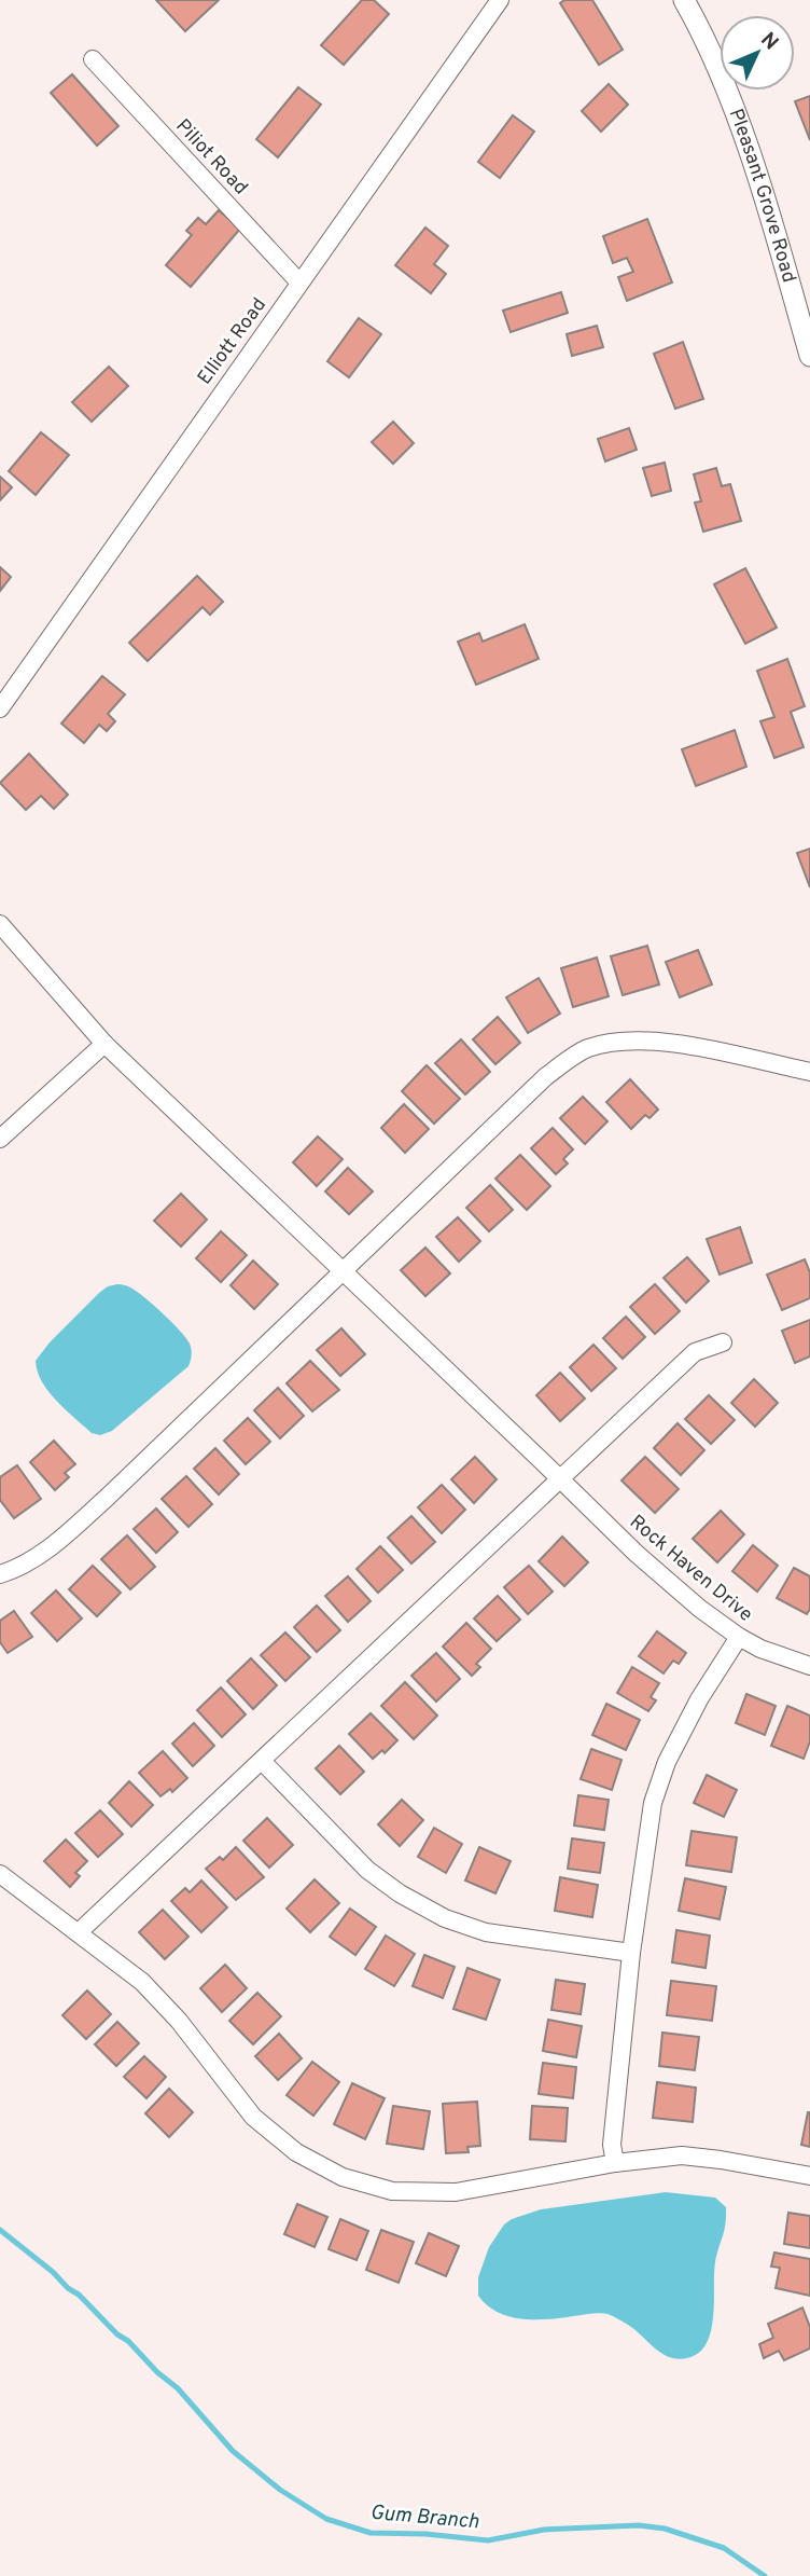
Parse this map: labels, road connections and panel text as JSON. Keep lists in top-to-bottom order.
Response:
{
  "streets": {
    "street": [
      "Piliot Road",
      "Pleasant Grove Road",
      "Elliott Road",
      "Rock Haven Drive"
    ]
  },
  "crossings": [
    ["Piliot Road", "Elliott Road"]
  ],
  "water": ["Gum Branch"],
  "north": "top right"
}
